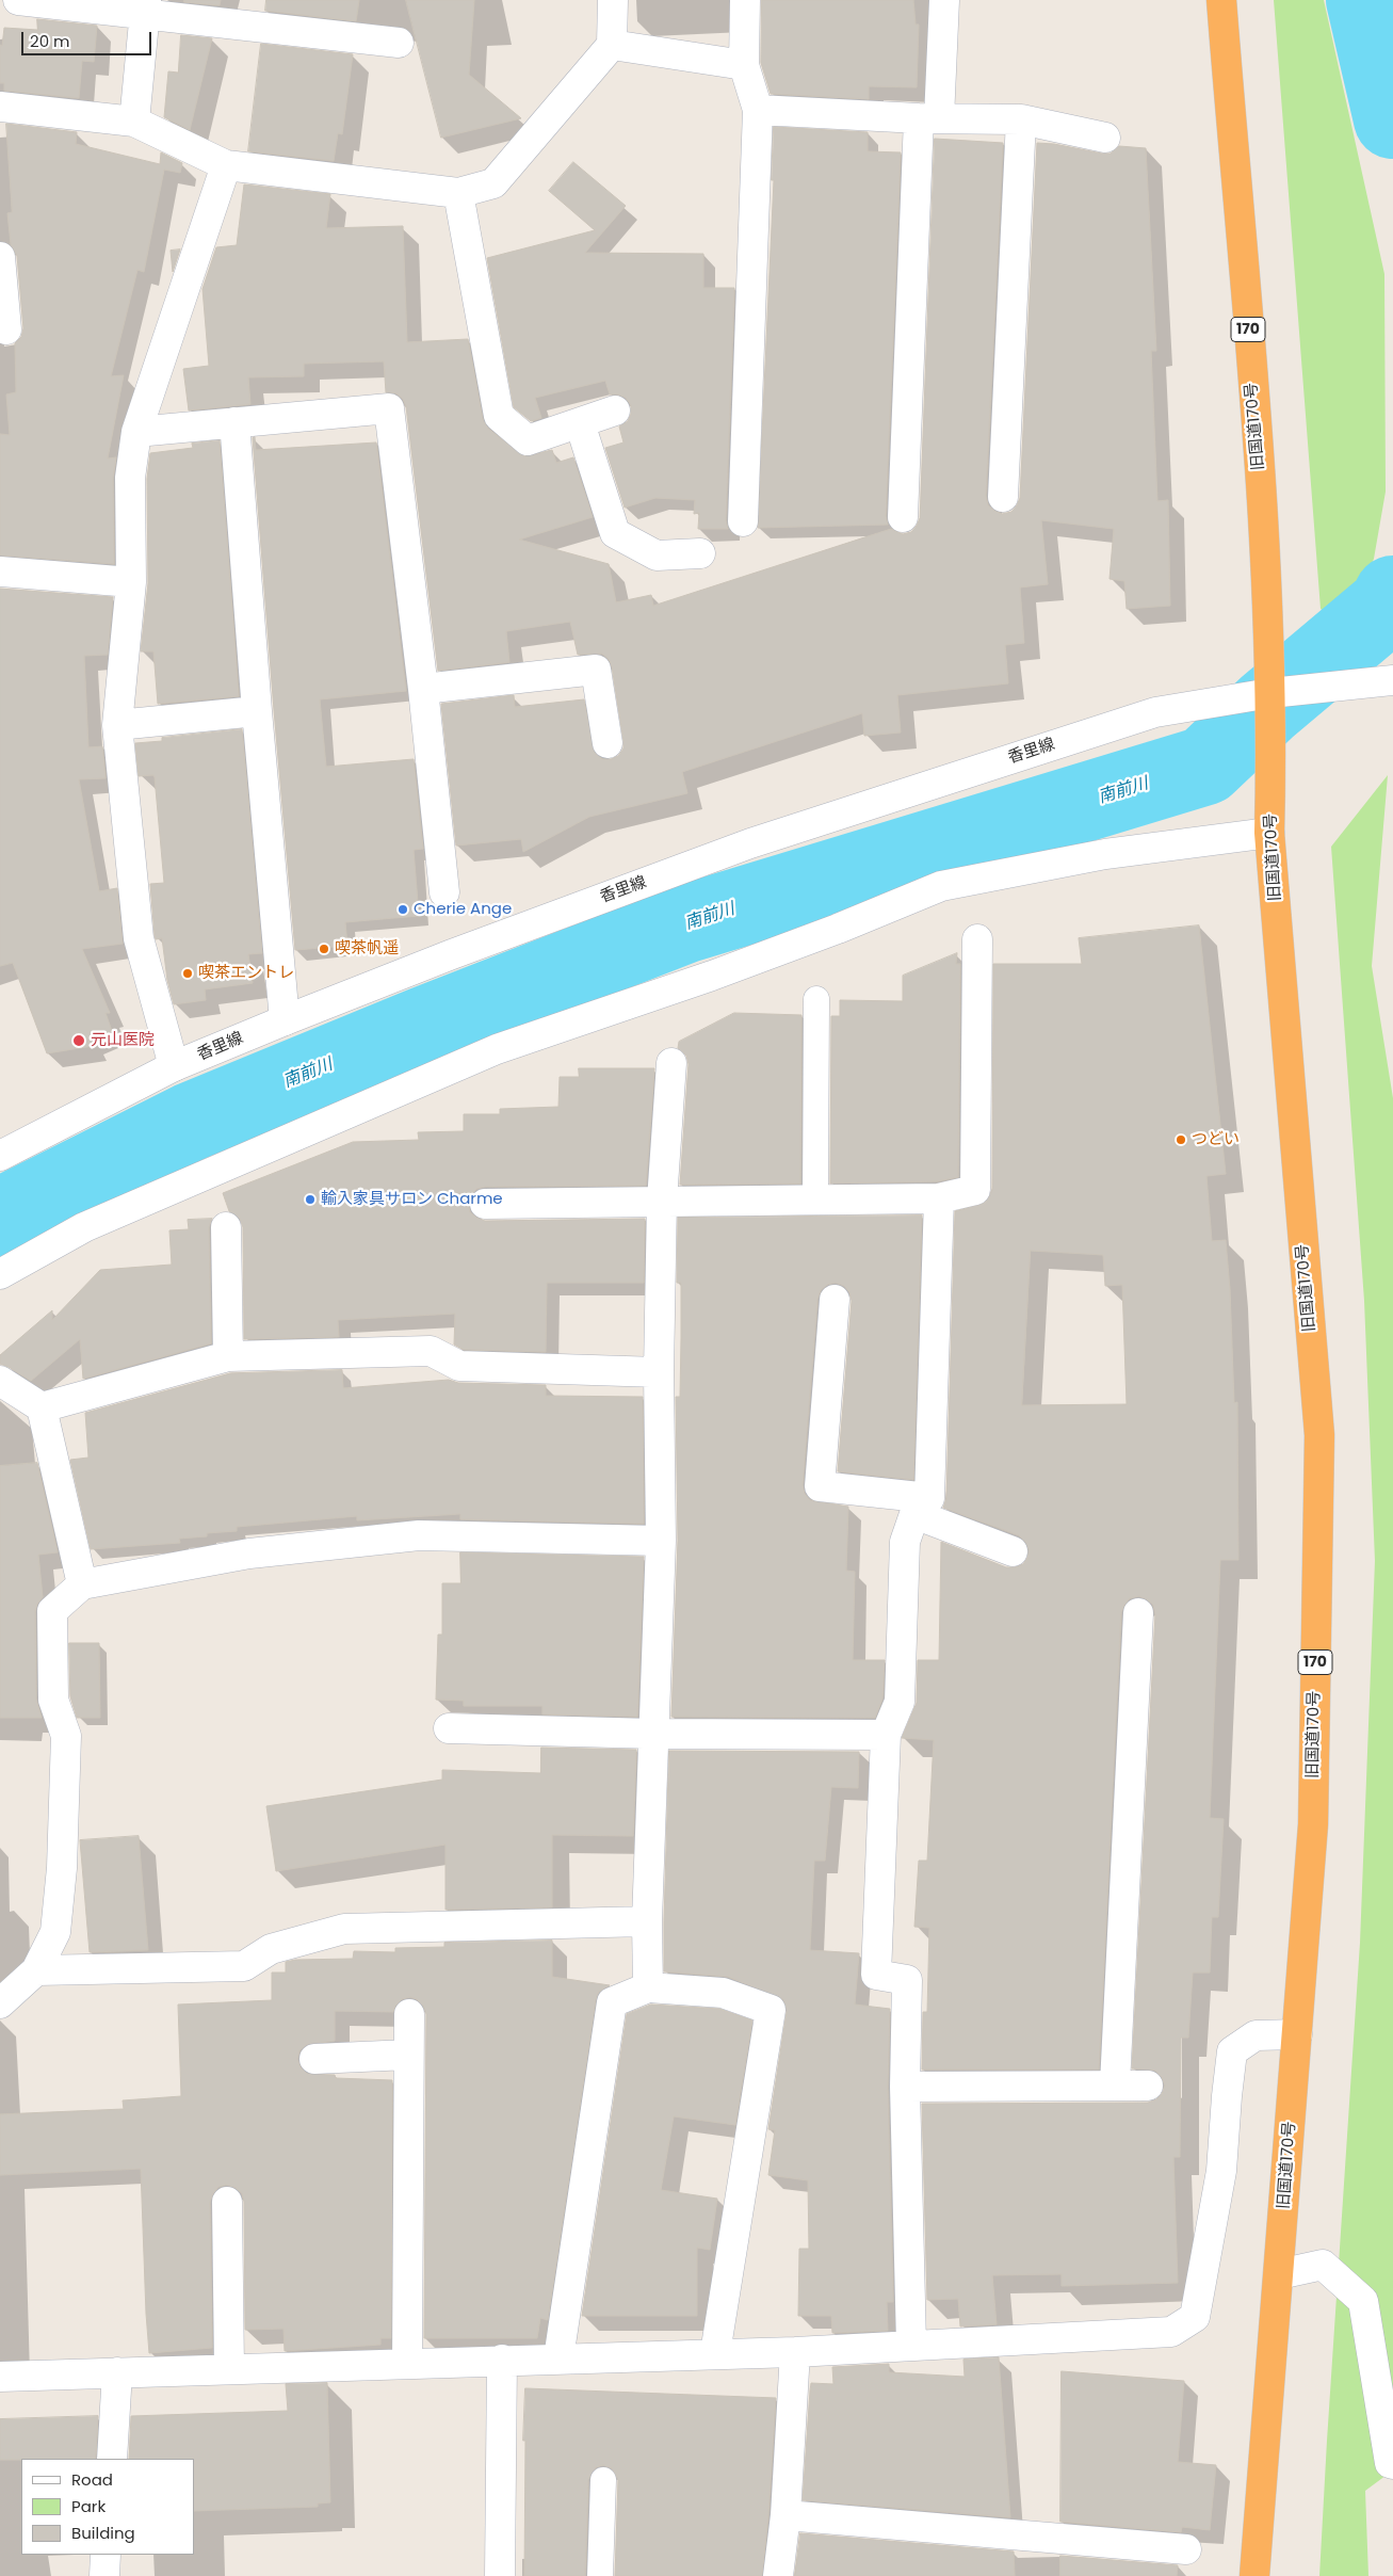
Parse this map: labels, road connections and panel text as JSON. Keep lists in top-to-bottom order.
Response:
{
  "streets": {
    "highway": ["170", "旧国道170号"],
    "street": ["香里線"]
  },
  "crossings": [
    ["旧国道170号", "香里線"]
  ],
  "water": ["南前川"],
  "places": [
    "Cherie Ange",
    "喫茶帆遥",
    "喫茶エントレ",
    "元山医院",
    "つどい",
    "輸入家具サロン Charme"
  ],
  "legend": ["Road", "Park", "Building"],
  "scale_bar": "20 m"
}
